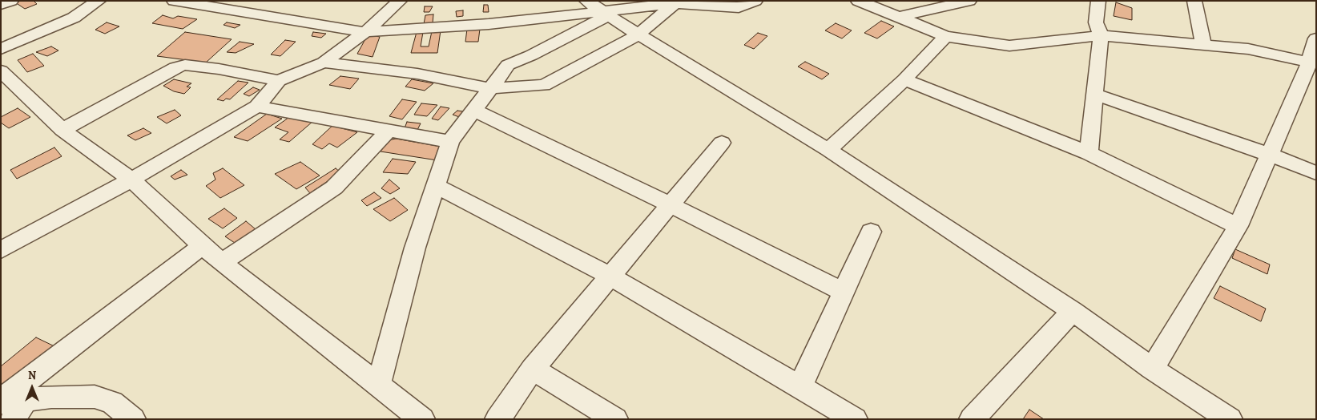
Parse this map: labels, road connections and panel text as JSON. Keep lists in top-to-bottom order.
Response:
{
  "north": "top"
}
